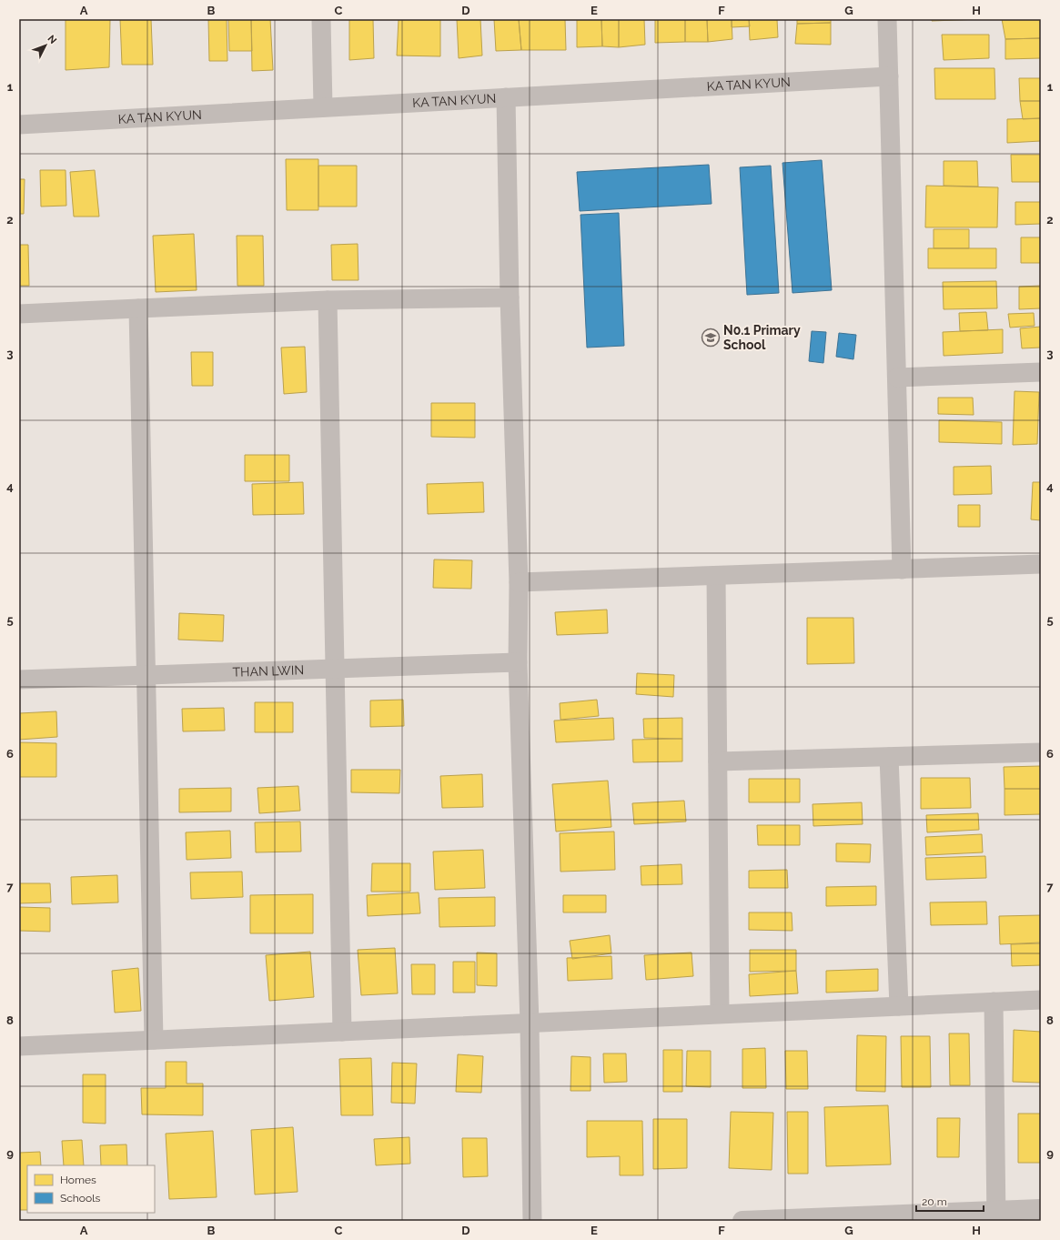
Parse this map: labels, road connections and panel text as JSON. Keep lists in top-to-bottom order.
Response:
{
  "streets": {
    "street": ["KA TAN KYUN", "THAN LWIN"]
  },
  "places": {
    "school or university": ["N0.1 Primary School"]
  },
  "legend": ["Homes", "Schools"],
  "scale_bar": "20 m",
  "north": "top right",
  "grid": {
    "columns": [
      "A",
      "B",
      "C",
      "D",
      "E",
      "F",
      "G",
      "H"
    ],
    "rows": [
      "1",
      "2",
      "3",
      "4",
      "5",
      "6",
      "7",
      "8",
      "9"
    ]
  }
}
